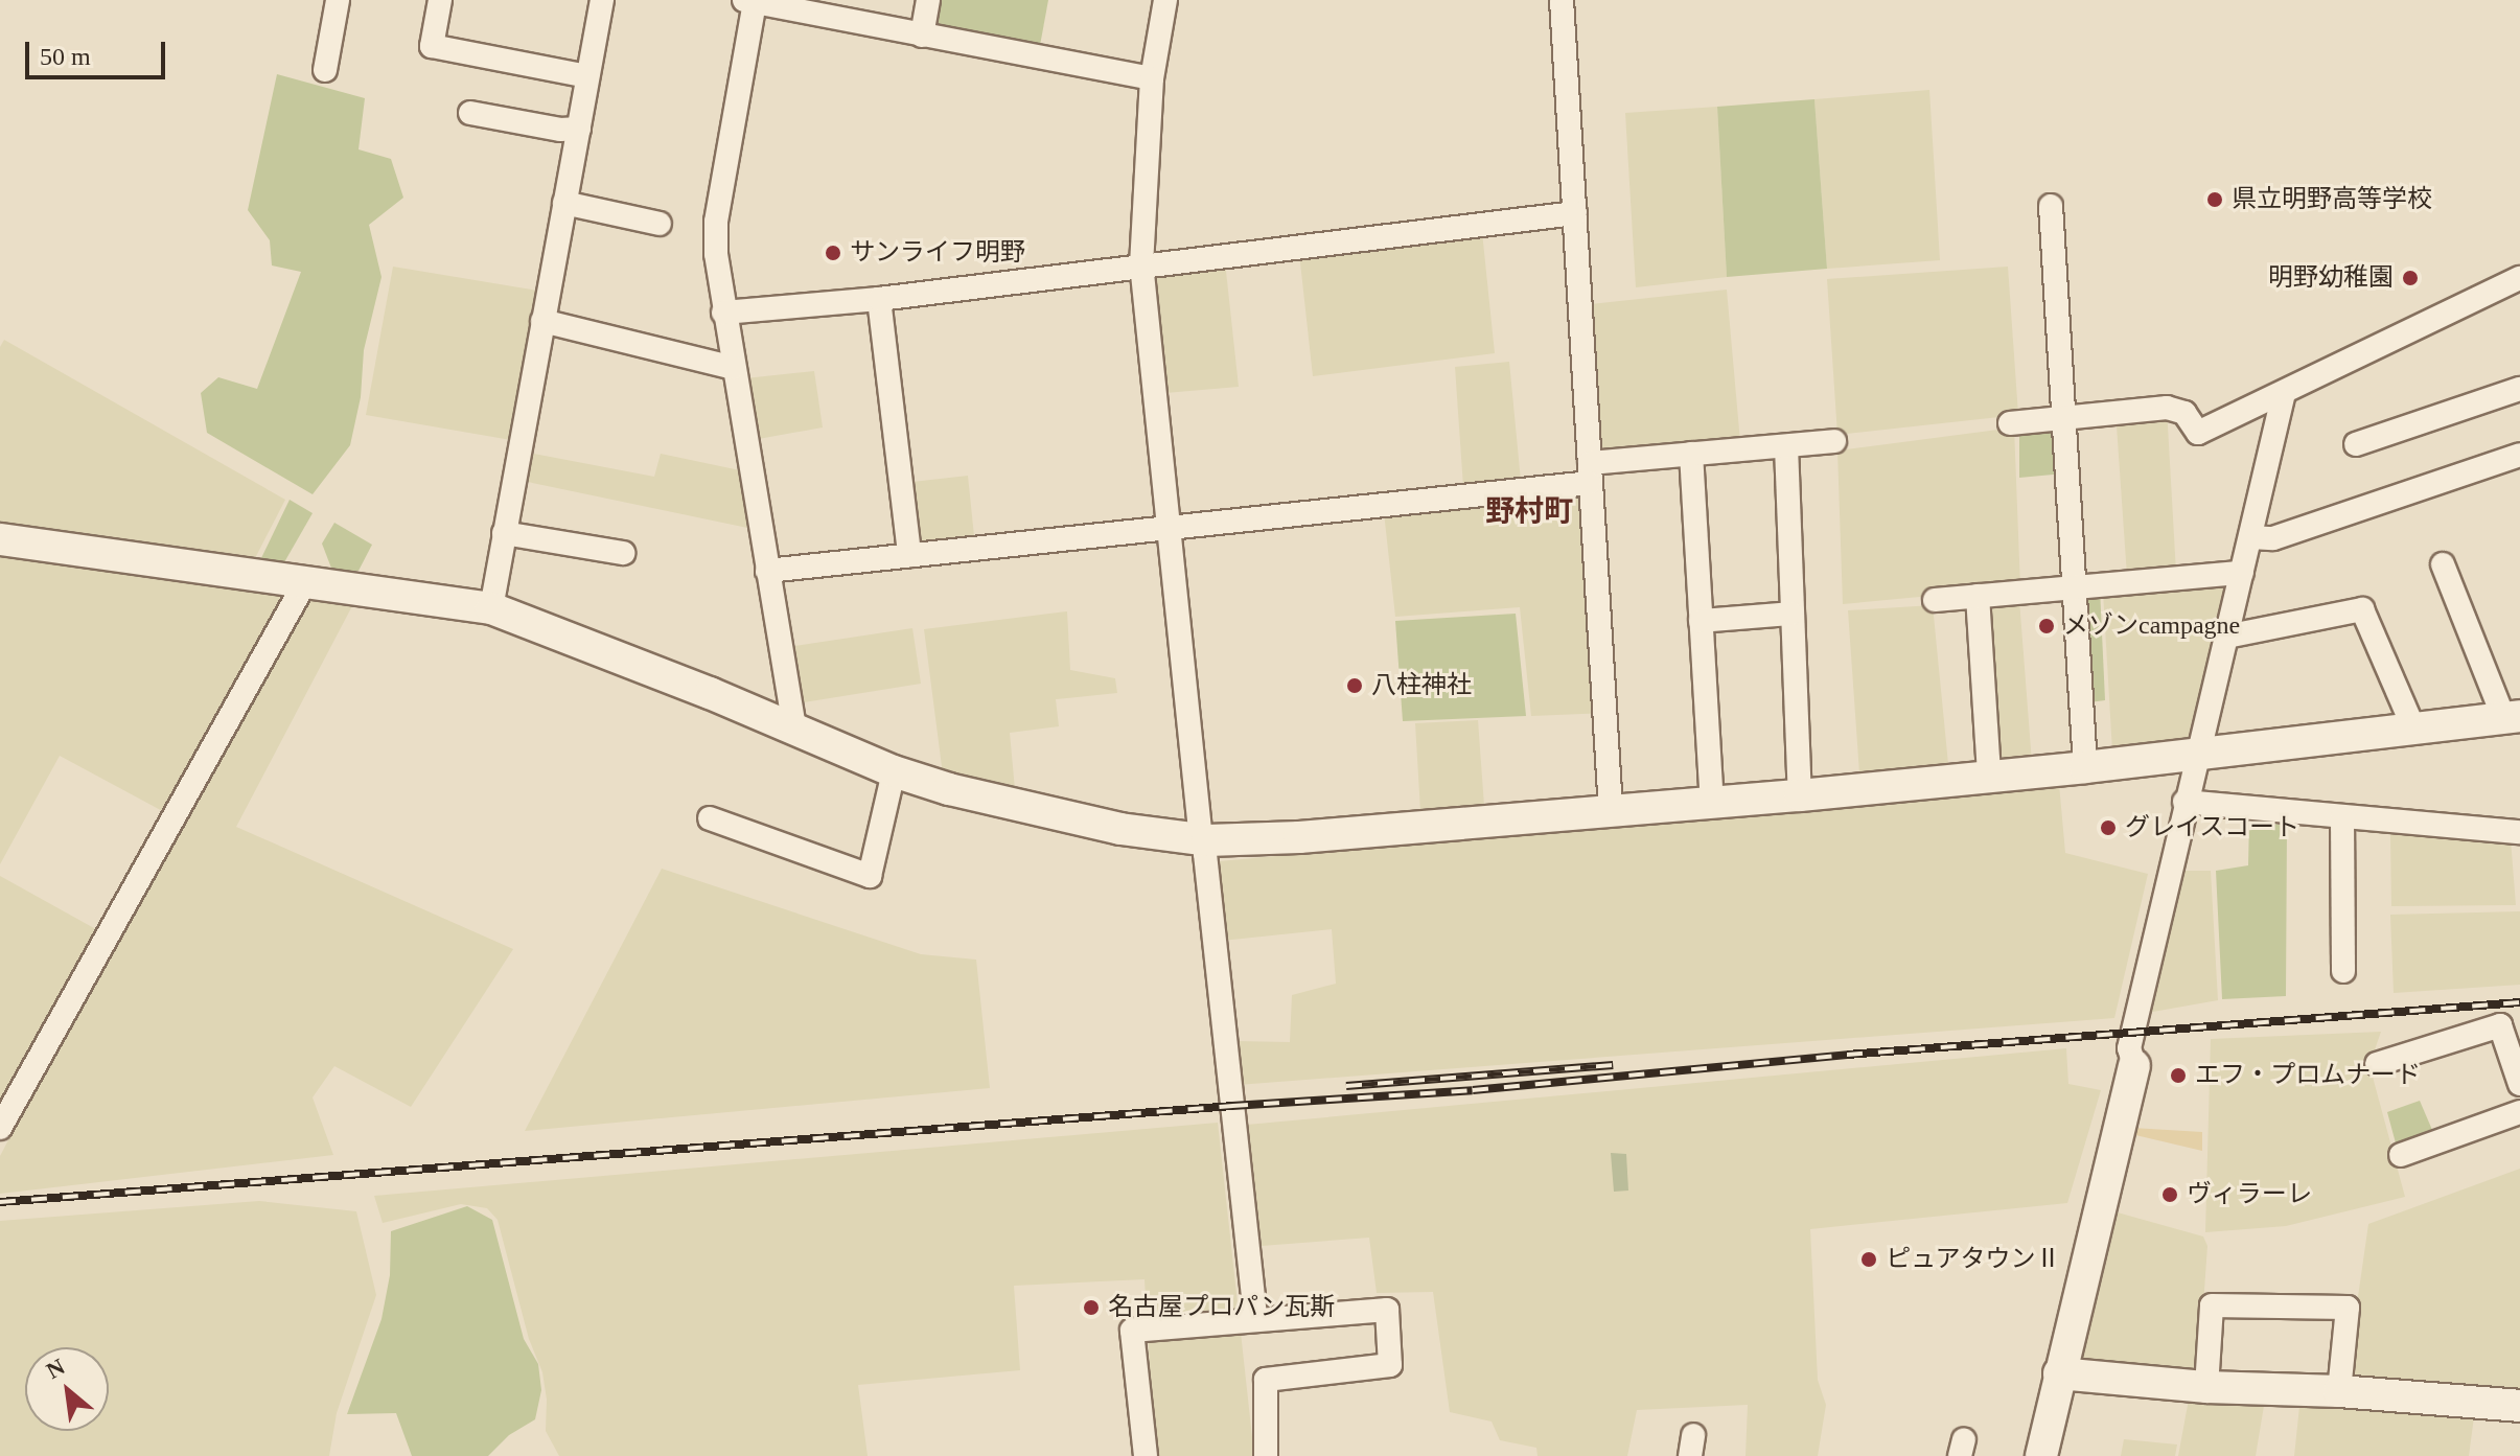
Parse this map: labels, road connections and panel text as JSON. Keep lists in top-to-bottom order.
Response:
{
  "districts": ["野村町"],
  "places": [
    "県立明野高等学校",
    "サンライフ明野",
    "明野幼稚園",
    "メゾンcampagne",
    "八柱神社",
    "グレイスコート",
    "エフ・プロムナード",
    "ヴィラーレ",
    "ピュアタウンⅡ",
    "名古屋プロパン瓦斯"
  ],
  "scale_bar": "50 m",
  "north": "top left"
}
